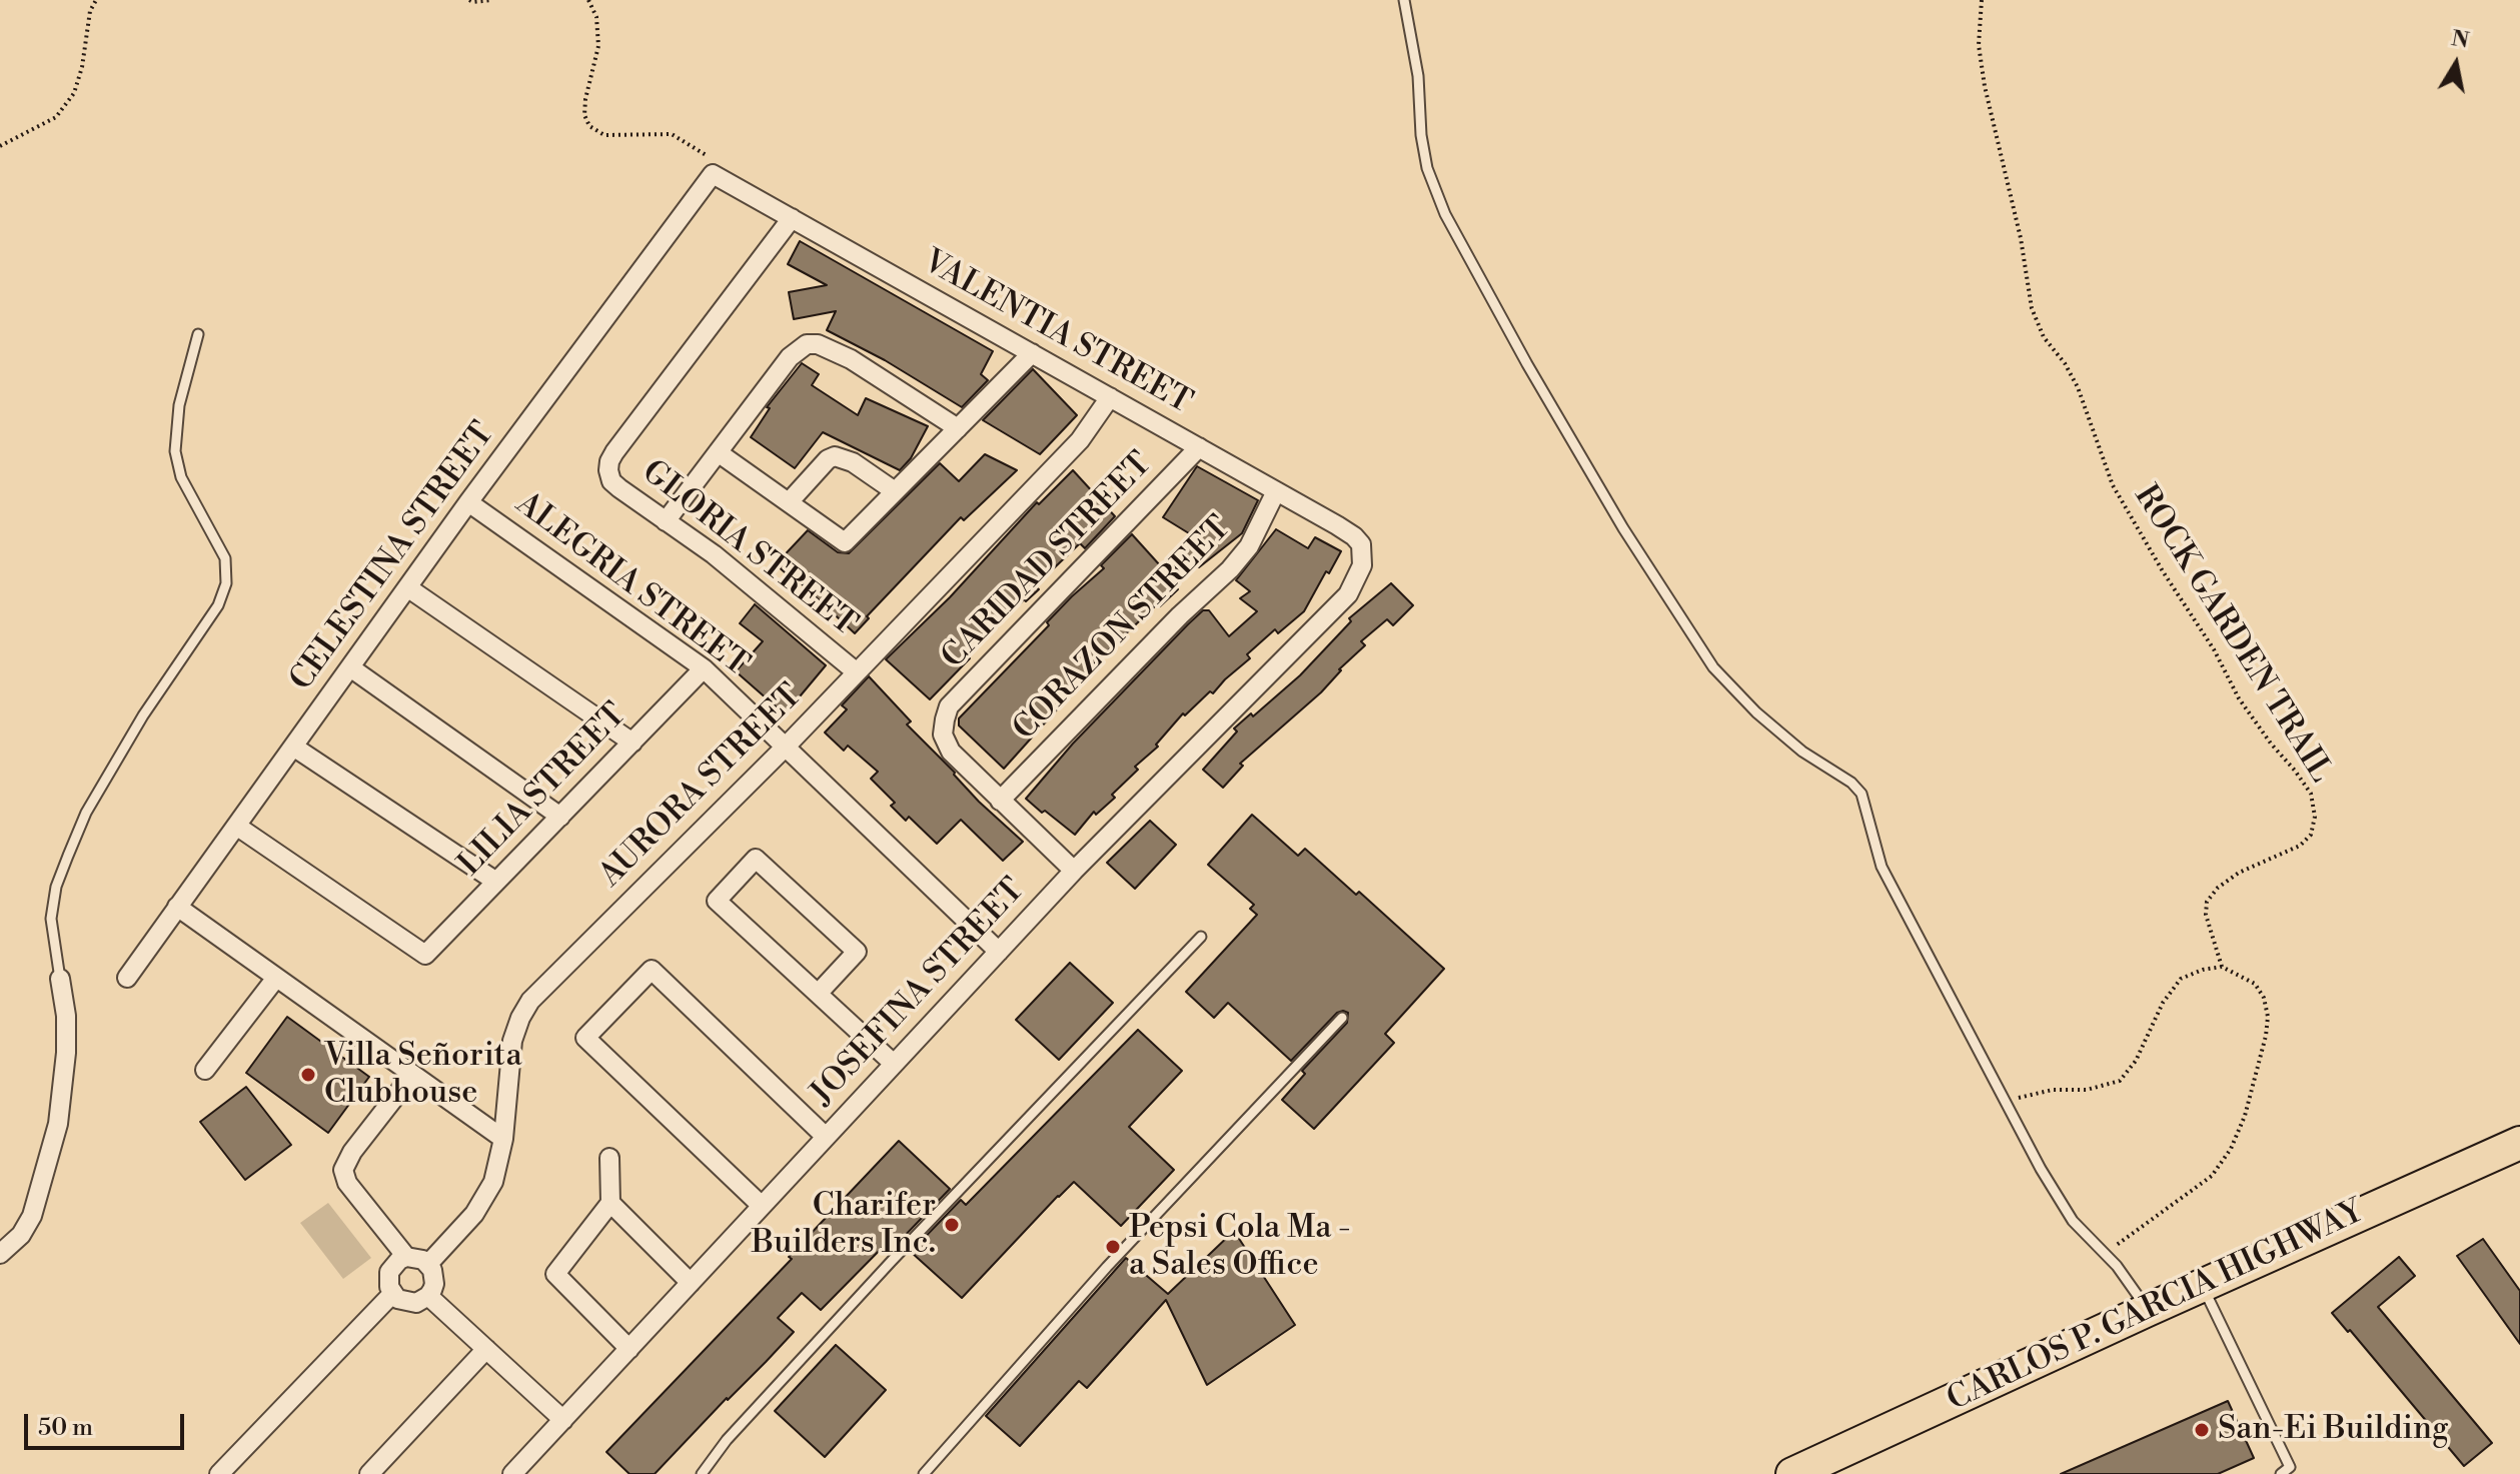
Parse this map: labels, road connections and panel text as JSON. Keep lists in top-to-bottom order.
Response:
{
  "streets": {
    "highway": ["CARLOS P. GARCIA HIGHWAY"],
    "street": [
      "VALENTIA STREET",
      "GLORIA STREET",
      "CELESTINA STREET",
      "CARIDAD STREET",
      "ALEGRIA STREET",
      "CORAZON STREET",
      "AURORA STREET",
      "LILIA STREET",
      "JOSEFINA STREET"
    ],
    "path": ["ROCK GARDEN TRAIL"]
  },
  "crossings": [
    ["VALENTIA STREET", "GLORIA STREET"],
    ["VALENTIA STREET", "CELESTINA STREET"],
    ["VALENTIA STREET", "CARIDAD STREET"],
    ["VALENTIA STREET", "CORAZON STREET"],
    ["VALENTIA STREET", "AURORA STREET"],
    ["VALENTIA STREET", "JOSEFINA STREET"],
    ["GLORIA STREET", "AURORA STREET"],
    ["CELESTINA STREET", "ALEGRIA STREET"],
    ["CELESTINA STREET", "LILIA STREET"],
    ["CARIDAD STREET", "CORAZON STREET"],
    ["ALEGRIA STREET", "AURORA STREET"],
    ["ALEGRIA STREET", "LILIA STREET"],
    ["ALEGRIA STREET", "JOSEFINA STREET"]
  ],
  "places": [
    "Villa Señorita Clubhouse",
    "Charifer Builders Inc.",
    "Pepsi Cola Ma - a Sales Office",
    "San-Ei Building"
  ],
  "scale_bar": "50 m",
  "north": "top"
}
